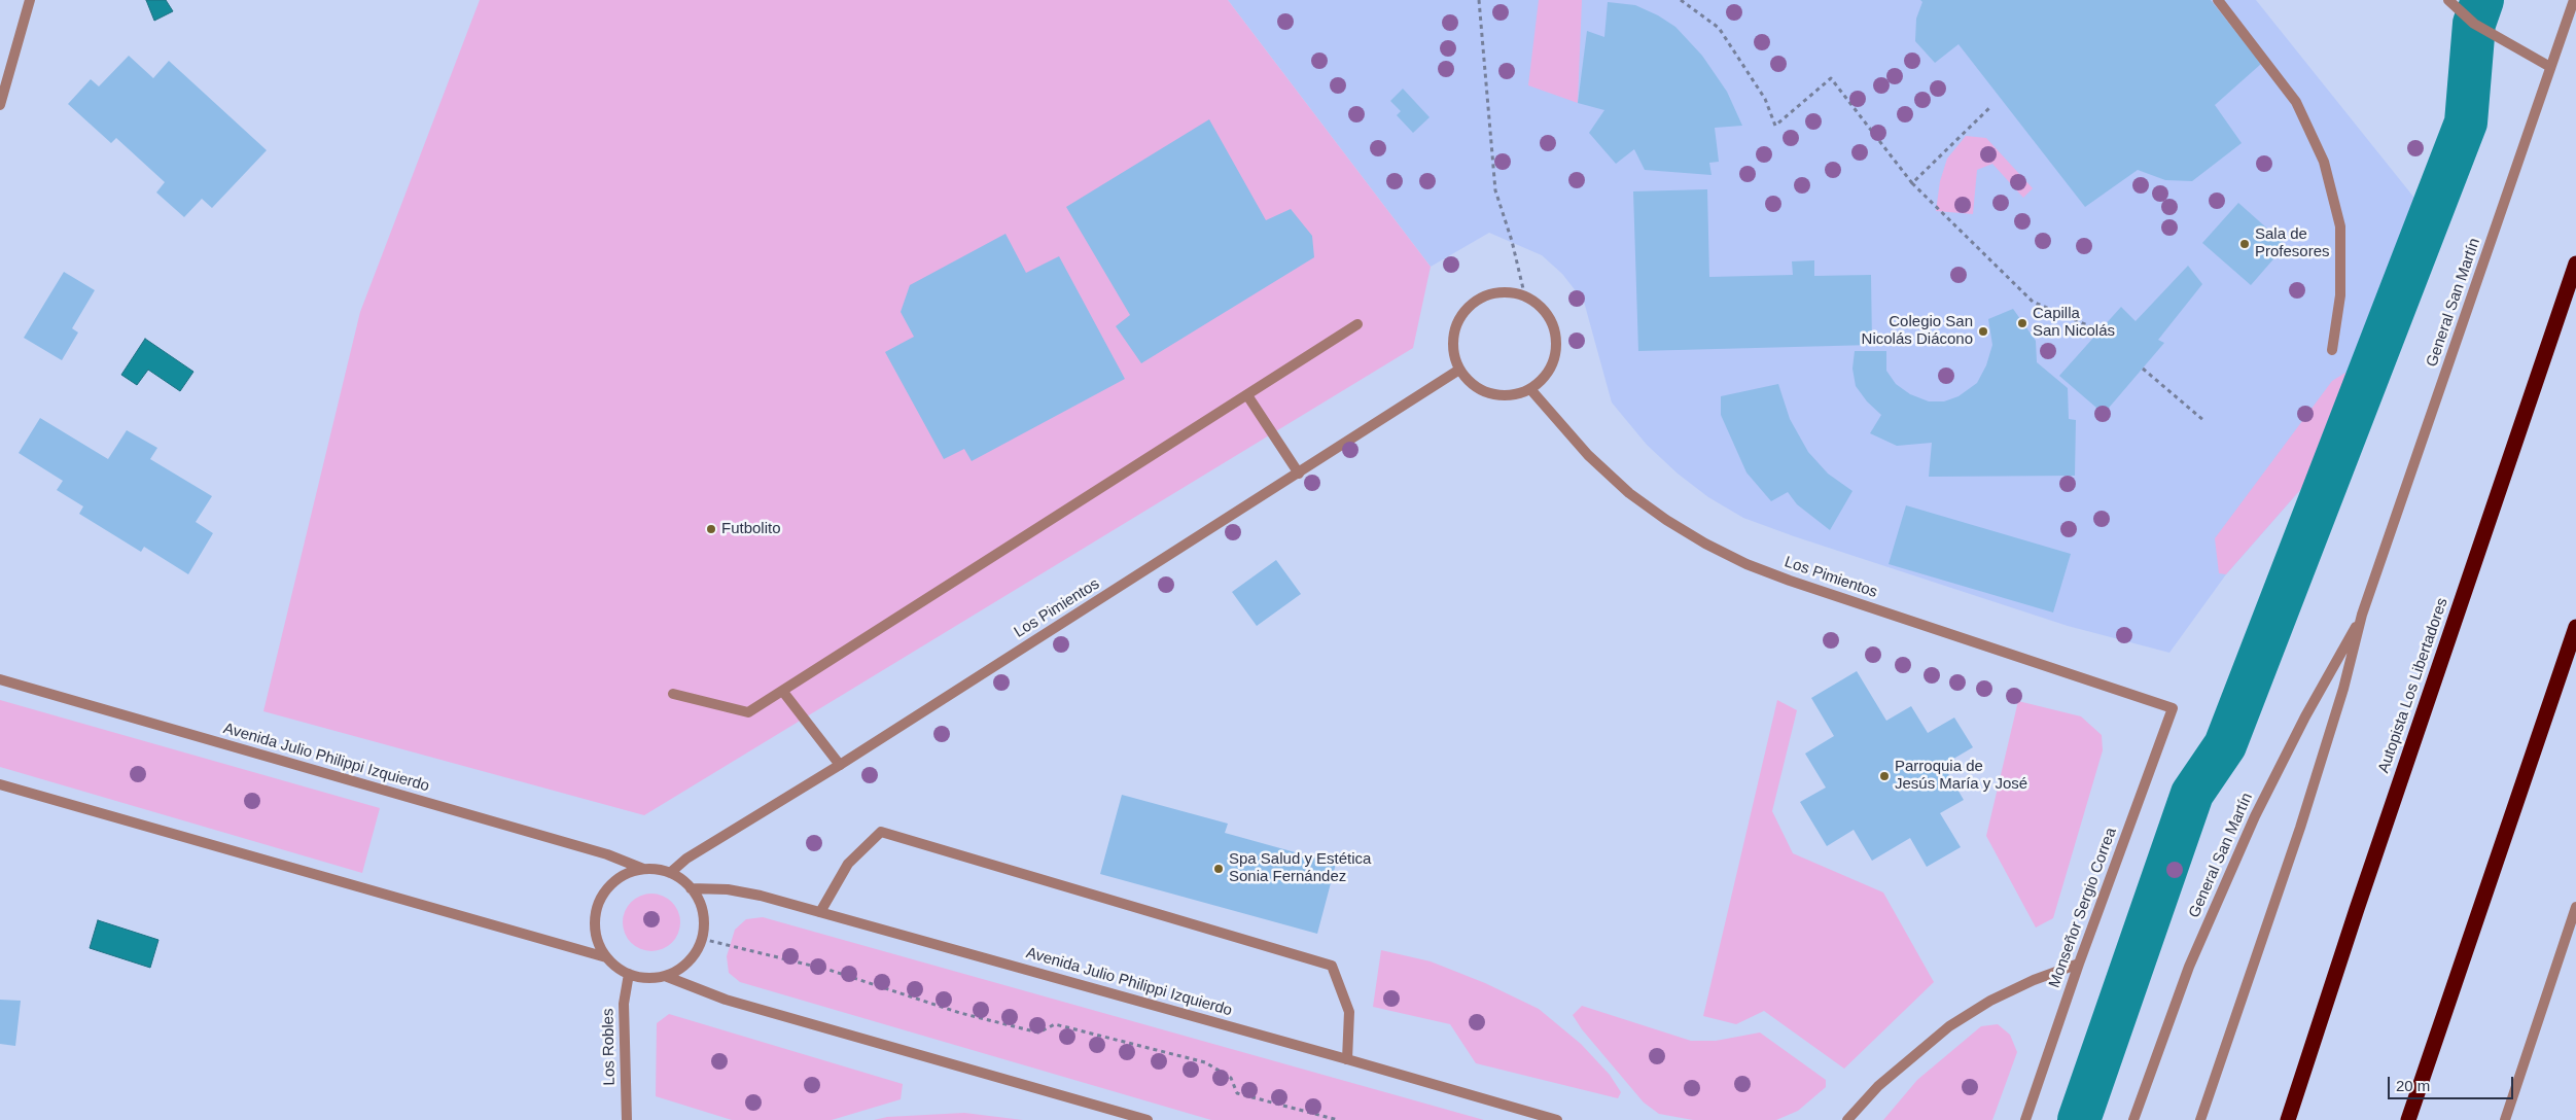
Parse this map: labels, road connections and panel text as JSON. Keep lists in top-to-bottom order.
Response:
{
  "streets": {
    "highway": ["Autopista Los Libertadores"],
    "street": [
      "General San Martín",
      "Los Pimientos",
      "Avenida Julio Philippi Izquierdo",
      "Monseñor Sergio Correa",
      "Los Robles"
    ]
  },
  "crossings": [
    ["Los Pimientos", "Avenida Julio Philippi Izquierdo"],
    ["Los Pimientos", "Monseñor Sergio Correa"],
    ["Los Pimientos", "Los Robles"],
    ["Avenida Julio Philippi Izquierdo", "Los Robles"]
  ],
  "places": [
    "Sala de Profesores",
    "Capilla San Nicolás",
    "Colegio San Nicolás Diácono",
    "Futbolito",
    "Parroquia de Jesús María y José",
    "Spa Salud y Estética Sonia Fernández"
  ],
  "scale_bar": "20 m"
}
